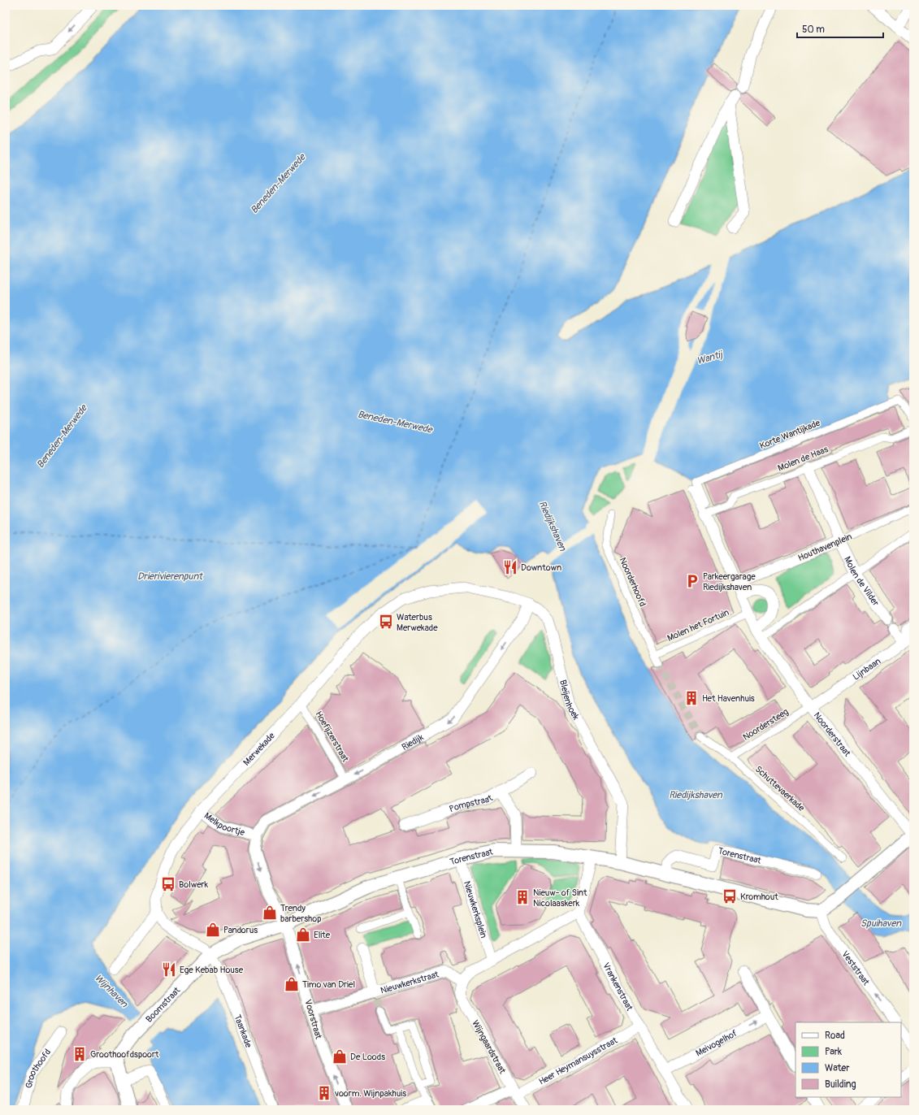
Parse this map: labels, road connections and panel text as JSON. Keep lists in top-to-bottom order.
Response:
{
  "streets": {
    "street": [
      "Korte Wantijkade",
      "Molen de Haas",
      "Houthavenplein",
      "Molen de Vilder",
      "Noorderhoofd",
      "Molen het Fortuin",
      "Lijnbaan",
      "Bleijenhoek",
      "Noordersteeg",
      "Noorderstraat",
      "Hoefijzerstraat",
      "Riedijk",
      "Merwekade",
      "Schuttevaerkade",
      "Pompstraat",
      "Melkpoortje",
      "Torenstraat",
      "Nieuwkerksplein",
      "Veststraat",
      "Nieuwkerkstraat",
      "Vrankenstraat",
      "Boomstraat",
      "Voorstraat",
      "Taankade",
      "Meivogelhof",
      "Wijngaardstraat",
      "Heer Heymansuysstraat",
      "Groothoofd"
    ]
  },
  "crossings": [
    ["Korte Wantijkade", "Molen de Haas"],
    ["Korte Wantijkade", "Noorderstraat"],
    ["Molen de Haas", "Molen de Vilder"],
    ["Molen de Haas", "Noorderstraat"],
    ["Houthavenplein", "Molen de Vilder"],
    ["Houthavenplein", "Noorderstraat"],
    ["Noorderhoofd", "Molen het Fortuin"],
    ["Molen het Fortuin", "Noorderstraat"],
    ["Lijnbaan", "Noordersteeg"],
    ["Lijnbaan", "Noorderstraat"],
    ["Bleijenhoek", "Riedijk"],
    ["Bleijenhoek", "Merwekade"],
    ["Bleijenhoek", "Torenstraat"],
    ["Noordersteeg", "Noorderstraat"],
    ["Noordersteeg", "Schuttevaerkade"],
    ["Hoefijzerstraat", "Riedijk"],
    ["Hoefijzerstraat", "Merwekade"],
    ["Riedijk", "Melkpoortje"],
    ["Riedijk", "Voorstraat"],
    ["Merwekade", "Melkpoortje"],
    ["Melkpoortje", "Voorstraat"],
    ["Torenstraat", "Nieuwkerksplein"],
    ["Torenstraat", "Veststraat"],
    ["Torenstraat", "Boomstraat"],
    ["Torenstraat", "Voorstraat"],
    ["Nieuwkerkstraat", "Voorstraat"],
    ["Nieuwkerkstraat", "Wijngaardstraat"],
    ["Vrankenstraat", "Meivogelhof"],
    ["Vrankenstraat", "Heer Heymansuysstraat"],
    ["Boomstraat", "Voorstraat"],
    ["Boomstraat", "Taankade"],
    ["Wijngaardstraat", "Heer Heymansuysstraat"]
  ],
  "one_way": ["Riedijk", "Veststraat", "Meivogelhof"],
  "water": [
    "Beneden-Merwede",
    "Wantij",
    "Riedijkshaven",
    "Drierivierenpunt",
    "Spuihaven",
    "Wijnhaven"
  ],
  "places": {
    "restaurant": ["Downtown", "Ege Kebab House"],
    "parking": ["Parkeergarage Riedijkshaven"],
    "bus stop": ["Waterbus Merwekade", "Bolwerk", "Kromhout"],
    "building": [
      "Het Havenhuis",
      "Nieuw- of Sint Nicolaaskerk",
      "Groothoofdspoort",
      "voorm. Wijnpakhuis"
    ],
    "shop": [
      "Trendy barbershop",
      "Pandorus",
      "Elite",
      "Timo van Driel",
      "De Loods"
    ]
  },
  "legend": [
    "Road",
    "Park",
    "Water",
    "Building"
  ],
  "scale_bar": "50 m"
}
